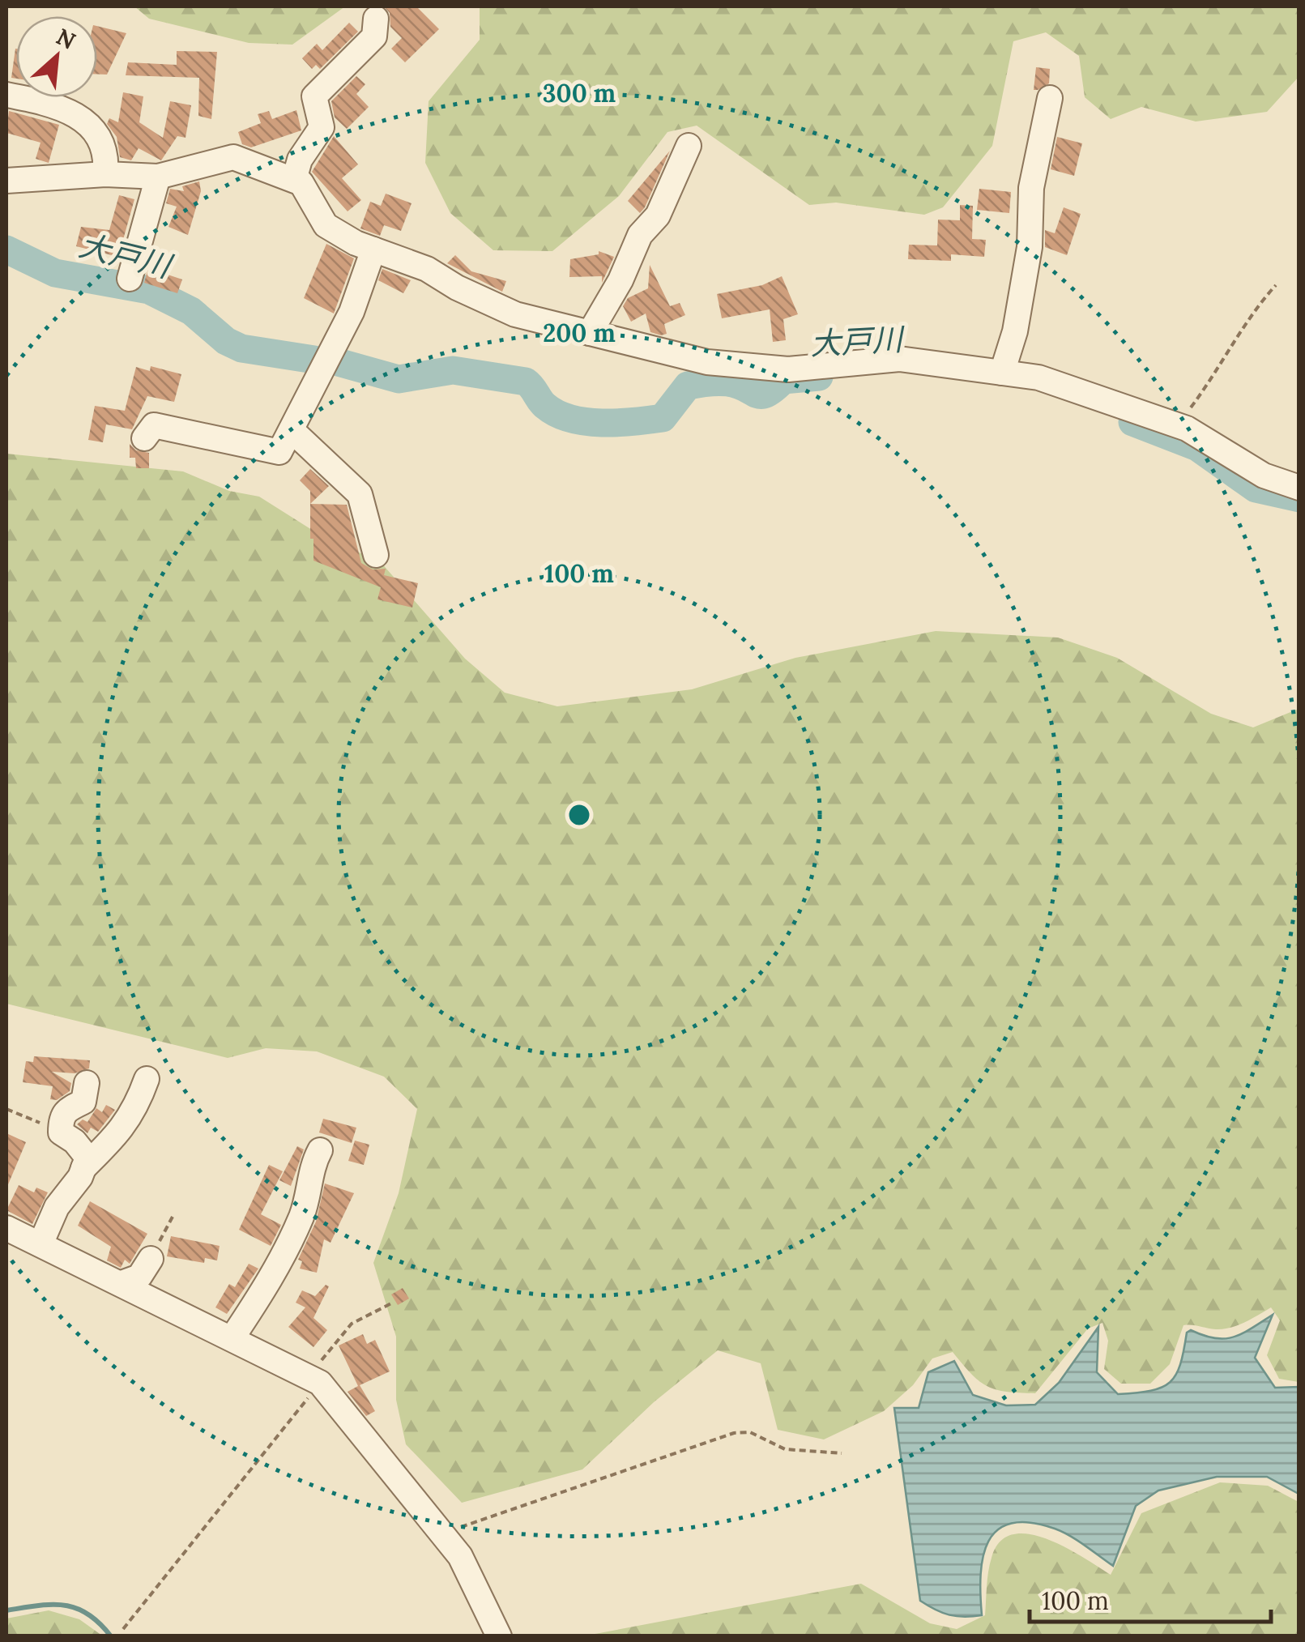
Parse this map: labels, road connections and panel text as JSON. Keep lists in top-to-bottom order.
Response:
{
  "water": ["大戸川"],
  "scale_bar": "100 m",
  "north": "top right",
  "rings": ["300 m", "200 m", "100 m"]
}
